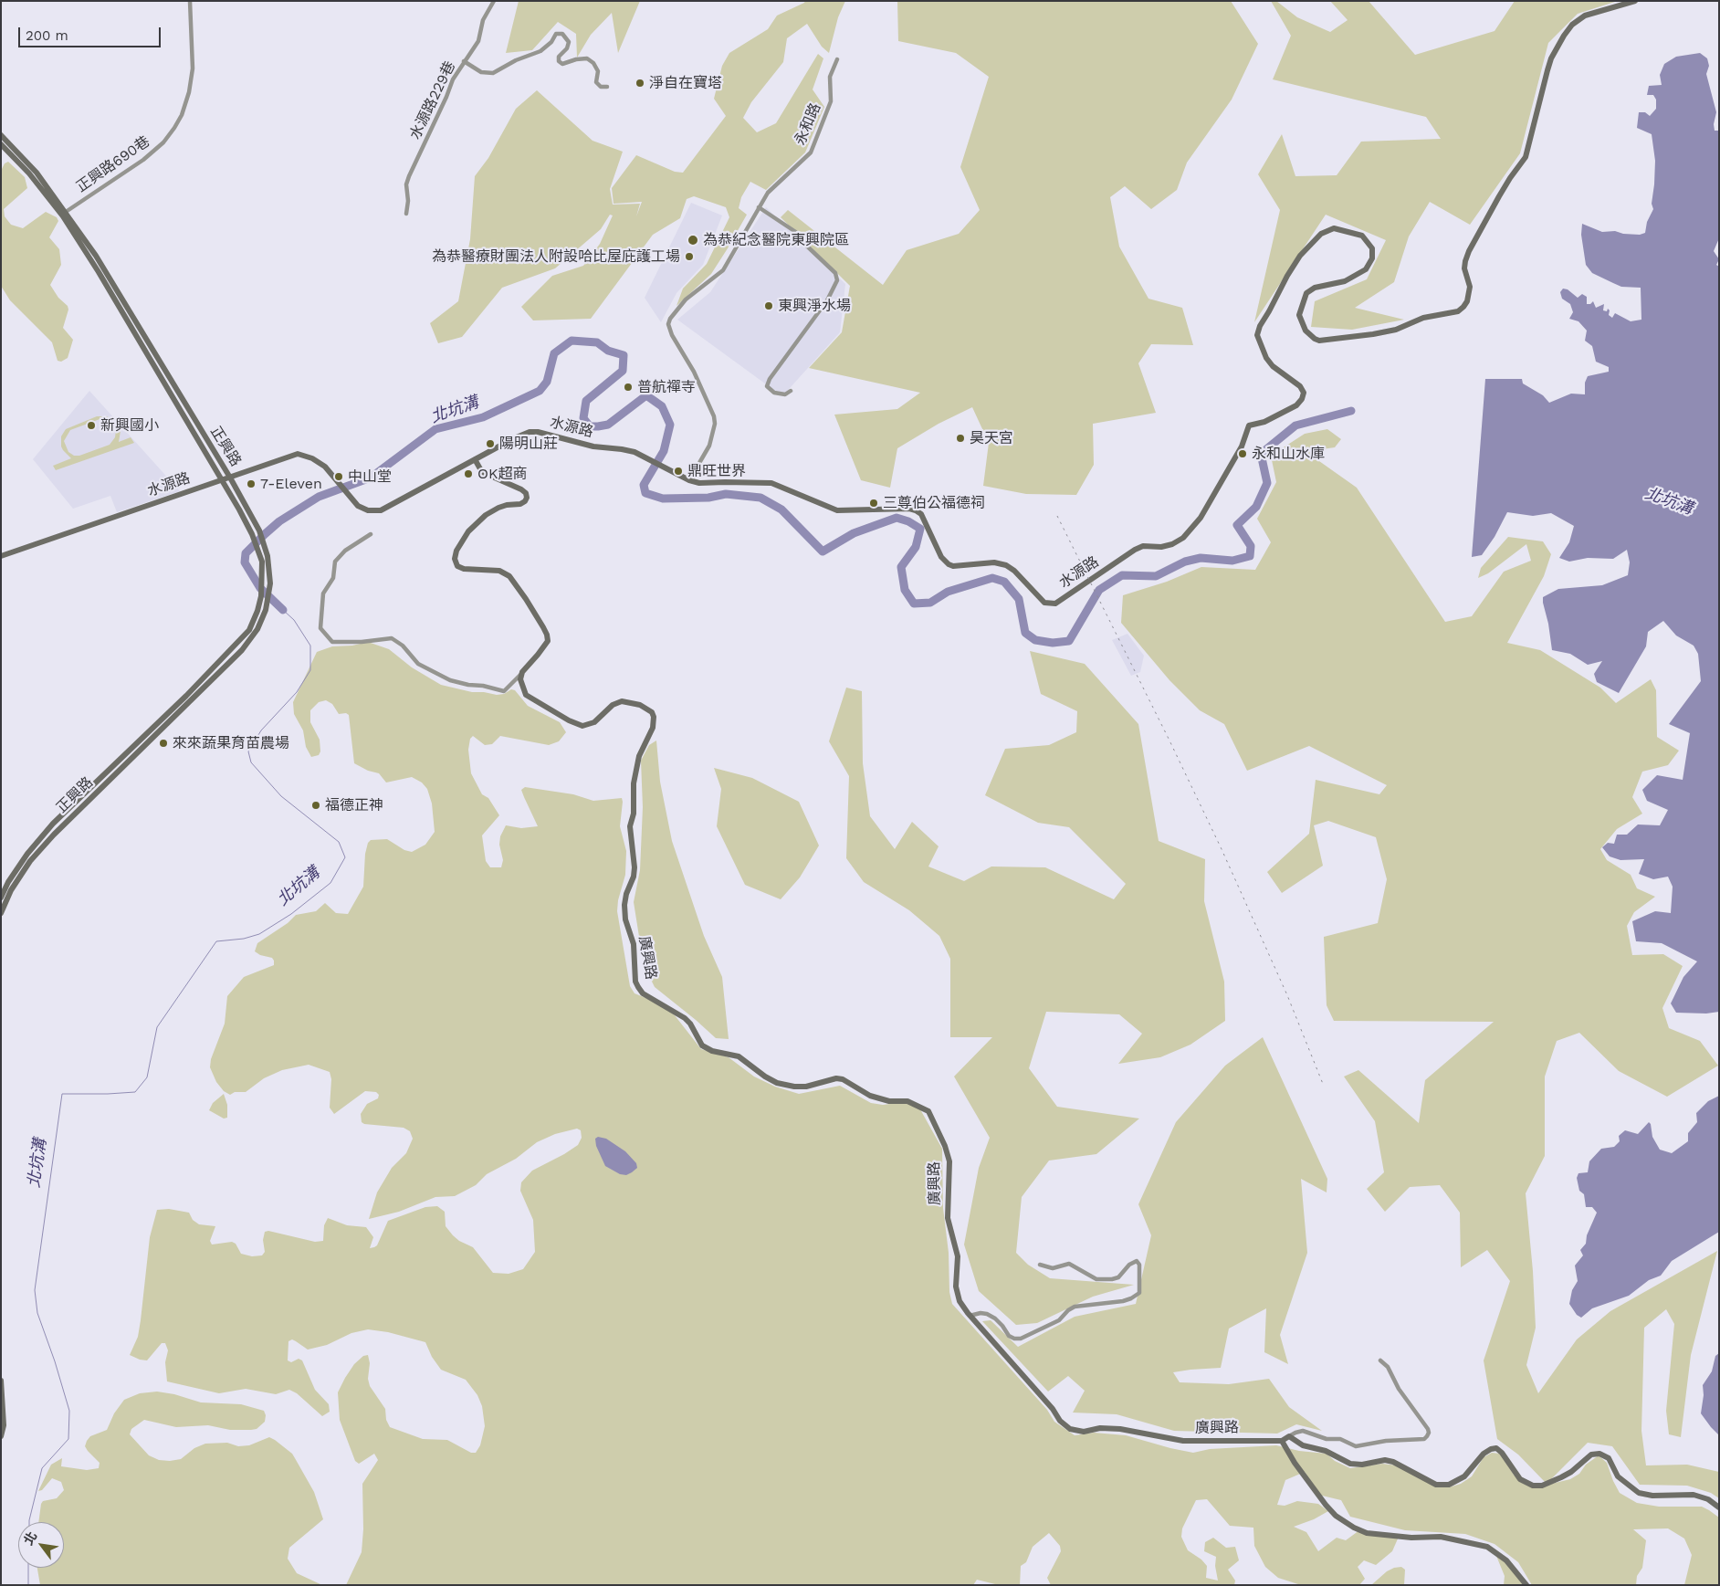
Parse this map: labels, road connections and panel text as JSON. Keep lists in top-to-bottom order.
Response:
{
  "streets": {
    "street": [
      "水源路229巷",
      "永和路",
      "正興路690巷",
      "水源路",
      "正興路",
      "廣興路"
    ]
  },
  "crossings": [
    ["永和路", "水源路"],
    ["正興路690巷", "正興路"],
    ["水源路", "正興路"]
  ],
  "water": ["北坑溝"],
  "places": [
    "淨自在寶塔",
    "為恭紀念醫院東興院區",
    "為恭醫療財團法人附設哈比屋庇護工場",
    "東興淨水場",
    "普航禪寺",
    "新興國小",
    "昊天宮",
    "陽明山莊",
    "永和山水庫",
    "鼎旺世界",
    "OK超商",
    "中山堂",
    "7-Eleven",
    "三尊伯公福德祠",
    "來來蔬果育苗農場",
    "福德正神"
  ],
  "scale_bar": "200 m",
  "north": "top left"
}
